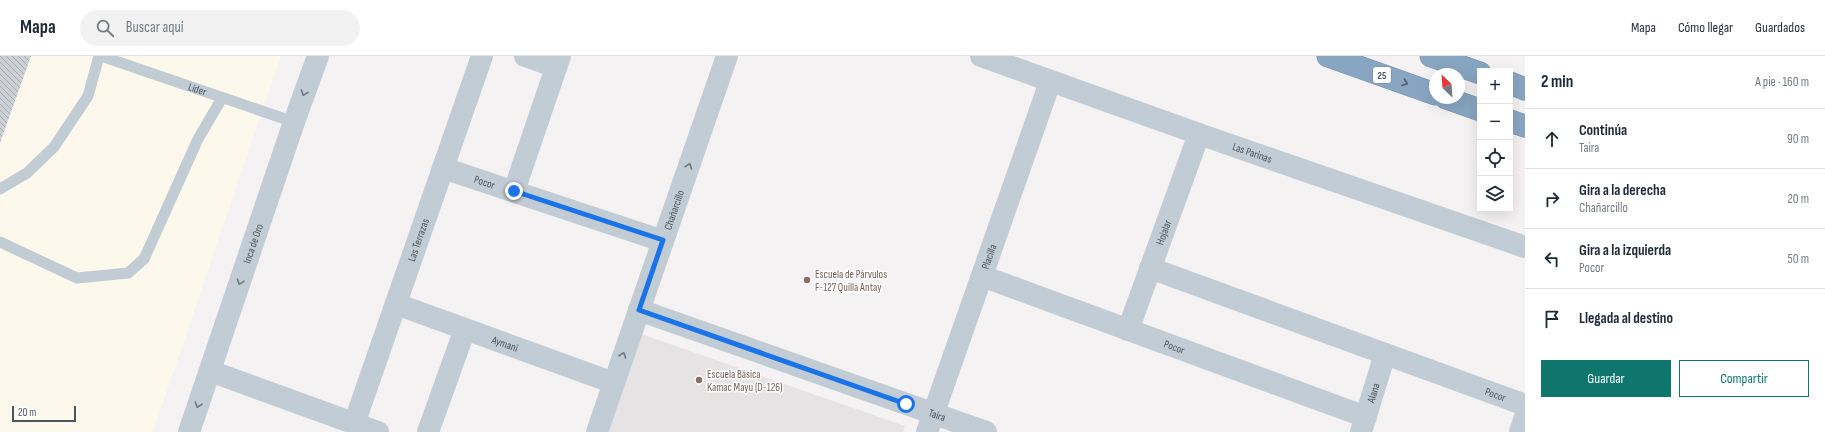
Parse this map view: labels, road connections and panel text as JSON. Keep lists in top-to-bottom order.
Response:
{
  "streets": {
    "highway": ["25"],
    "street": [
      "Las Parinas",
      "Pocor",
      "Chañarcillo",
      "Hojalar",
      "Las Terrazas",
      "Inca de Oro",
      "Placilla",
      "Aymani",
      "Alana",
      "Taira"
    ],
    "lane": ["Lider"]
  },
  "crossings": [
    ["Lider", "Inca de Oro"],
    ["Las Parinas", "Hojalar"],
    ["Las Parinas", "Placilla"],
    ["Pocor", "Chañarcillo"],
    ["Pocor", "Hojalar"],
    ["Pocor", "Las Terrazas"],
    ["Pocor", "Placilla"],
    ["Pocor", "Alana"],
    ["Chañarcillo", "Aymani"],
    ["Chañarcillo", "Taira"],
    ["Las Terrazas", "Aymani"],
    ["Placilla", "Taira"]
  ],
  "one_way": ["Inca de Oro"],
  "places": ["Escuela de Párvulos F-127 Quilla Antay", "Escuela Básica Kamac Mayu (D-126)"],
  "scale_bar": "20 m",
  "north": "top left",
  "page": {
    "header": "Mapa",
    "search": "Buscar aquí",
    "nav": ["Mapa", "Cómo llegar", "Guardados"],
    "heading": ["2 min", "A pie · 160 m"],
    "map_buttons": ["+", "−"],
    "list": [
      ["Continúa", "Taira", "90 m"],
      ["Gira a la derecha", "Chañarcillo", "20 m"],
      ["Gira a la izquierda", "Pocor", "50 m"],
      "Llegada al destino"
    ],
    "buttons": ["Guardar", "Compartir"],
    "scale": "20 m"
  }
}
